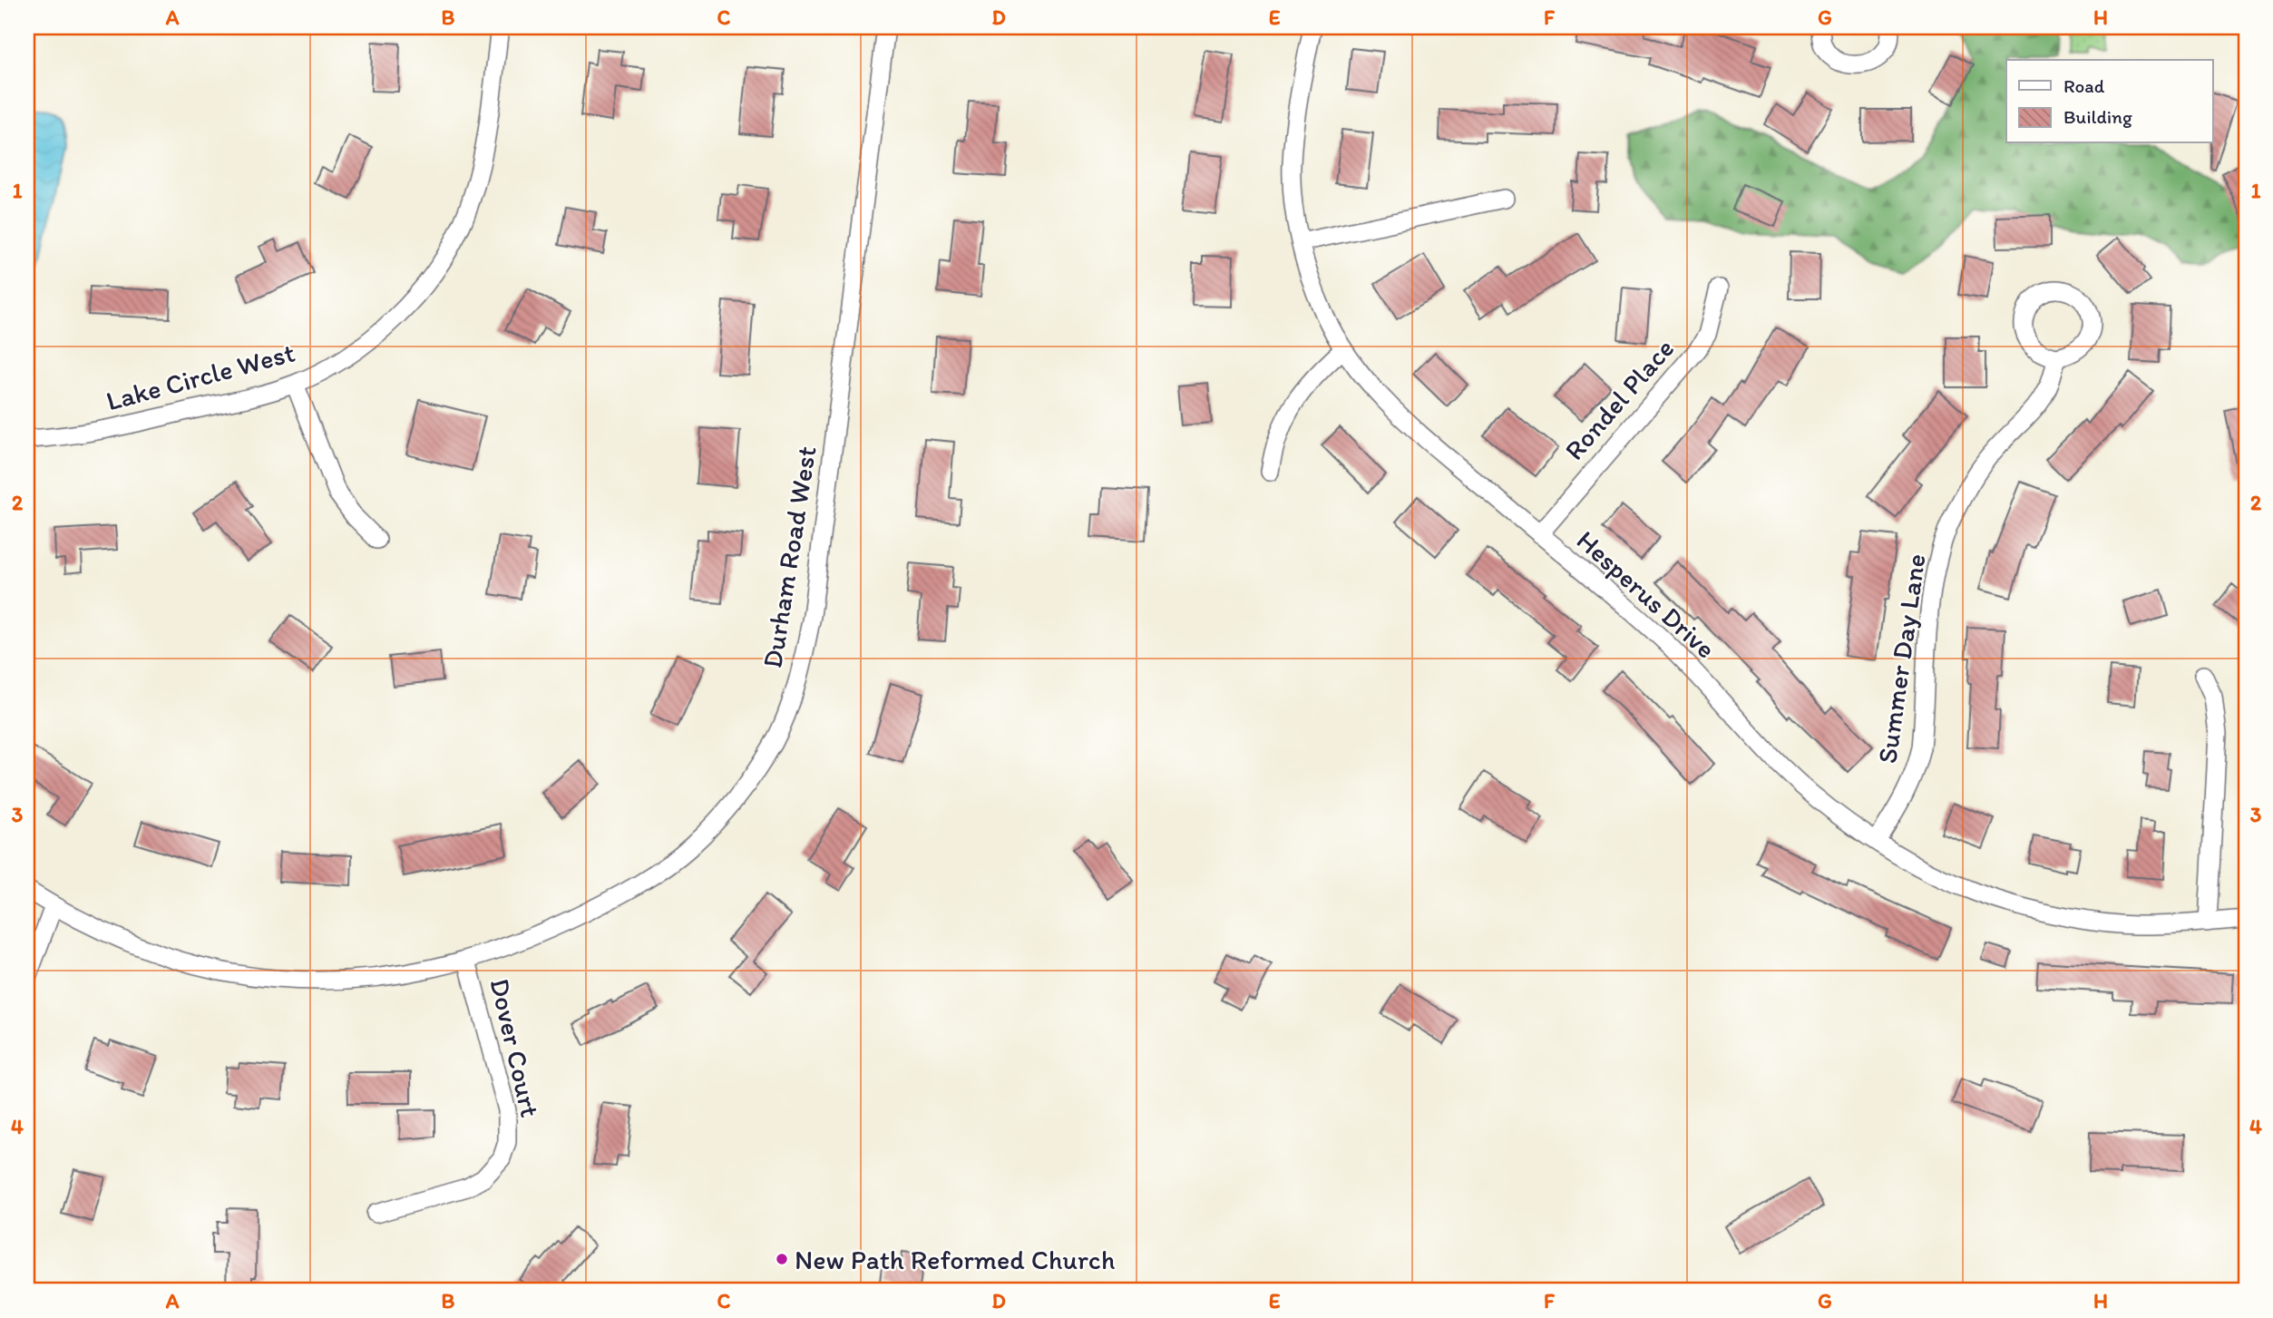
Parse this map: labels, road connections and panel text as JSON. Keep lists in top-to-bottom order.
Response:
{
  "streets": {
    "street": [
      "Lake Circle West",
      "Rondel Place",
      "Durham Road West",
      "Hesperus Drive",
      "Summer Day Lane",
      "Dover Court"
    ]
  },
  "crossings": [
    ["Rondel Place", "Hesperus Drive"],
    ["Durham Road West", "Dover Court"],
    ["Hesperus Drive", "Summer Day Lane"]
  ],
  "places": ["New Path Reformed Church"],
  "legend": ["Road", "Building"],
  "grid": {
    "columns": [
      "A",
      "B",
      "C",
      "D",
      "E",
      "F",
      "G",
      "H"
    ],
    "rows": [
      "1",
      "2",
      "3",
      "4"
    ]
  }
}
